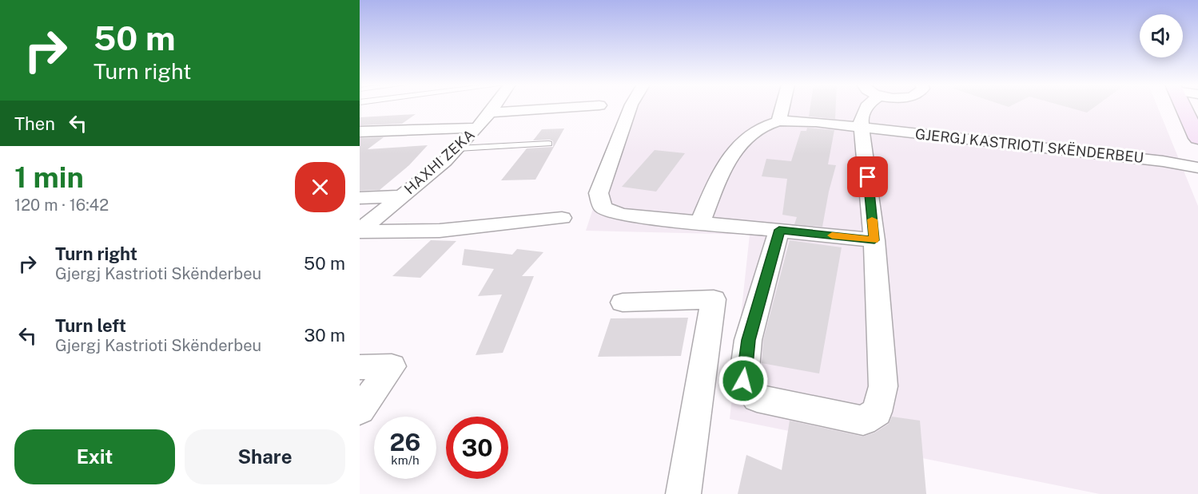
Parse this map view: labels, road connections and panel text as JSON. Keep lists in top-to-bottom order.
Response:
{
  "streets": {
    "street": ["GJERGJ KASTRIOTI SKËNDERBEU", "HAXHI ZEKA"]
  },
  "page": {
    "turn": ["50 m", "Turn right"],
    "then": "Then",
    "heading": ["1 min", "120 m · 16:42"],
    "list": [
      {
        "name": "Turn right",
        "note": "Gjergj Kastrioti Skënderbeu",
        "value": "50 m"
      },
      {
        "name": "Turn left",
        "note": "Gjergj Kastrioti Skënderbeu",
        "value": "30 m"
      }
    ],
    "speed": "26 km/h",
    "limit": "30",
    "buttons": ["Exit", "Share"]
  }
}
